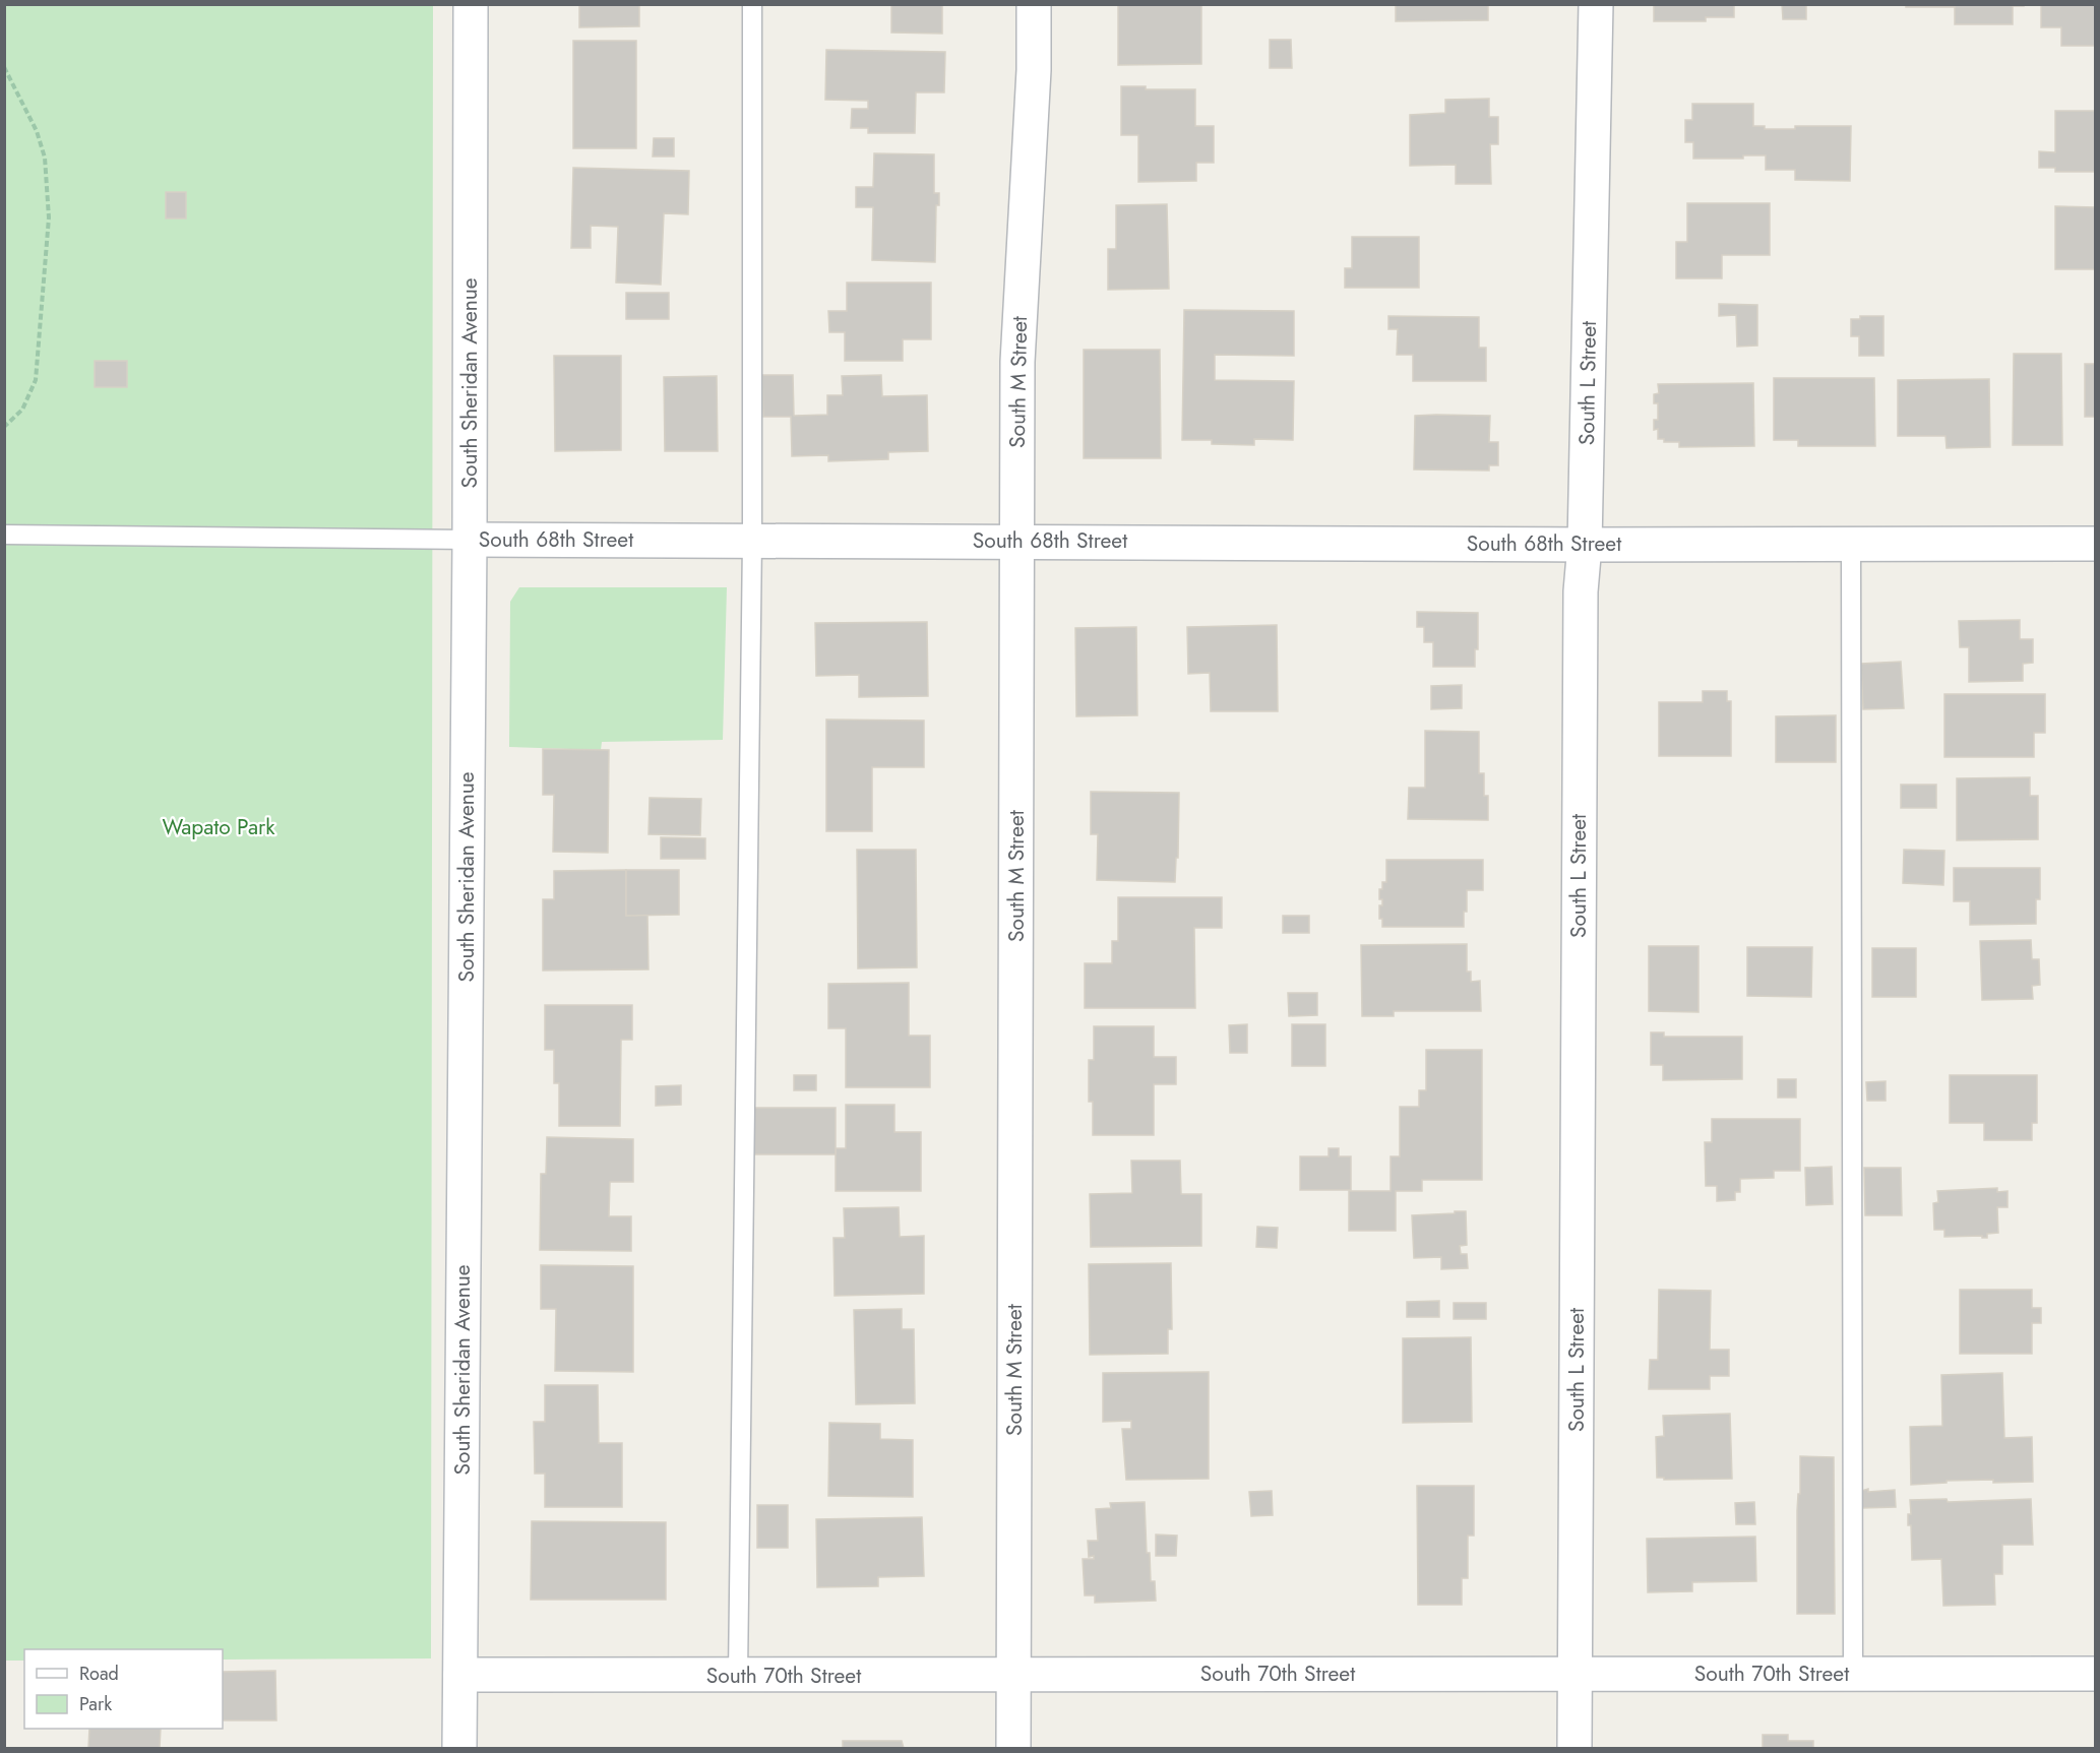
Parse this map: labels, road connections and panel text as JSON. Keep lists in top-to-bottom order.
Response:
{
  "streets": {
    "street": [
      "South M Street",
      "South Sheridan Avenue",
      "South L Street",
      "South 68th Street",
      "South 70th Street"
    ]
  },
  "crossings": [
    ["South M Street", "South 68th Street"],
    ["South M Street", "South 70th Street"],
    ["South Sheridan Avenue", "South 68th Street"],
    ["South Sheridan Avenue", "South 70th Street"],
    ["South L Street", "South 68th Street"],
    ["South L Street", "South 70th Street"]
  ],
  "parks": ["Wapato Park"],
  "legend": ["Road", "Park"]
}
